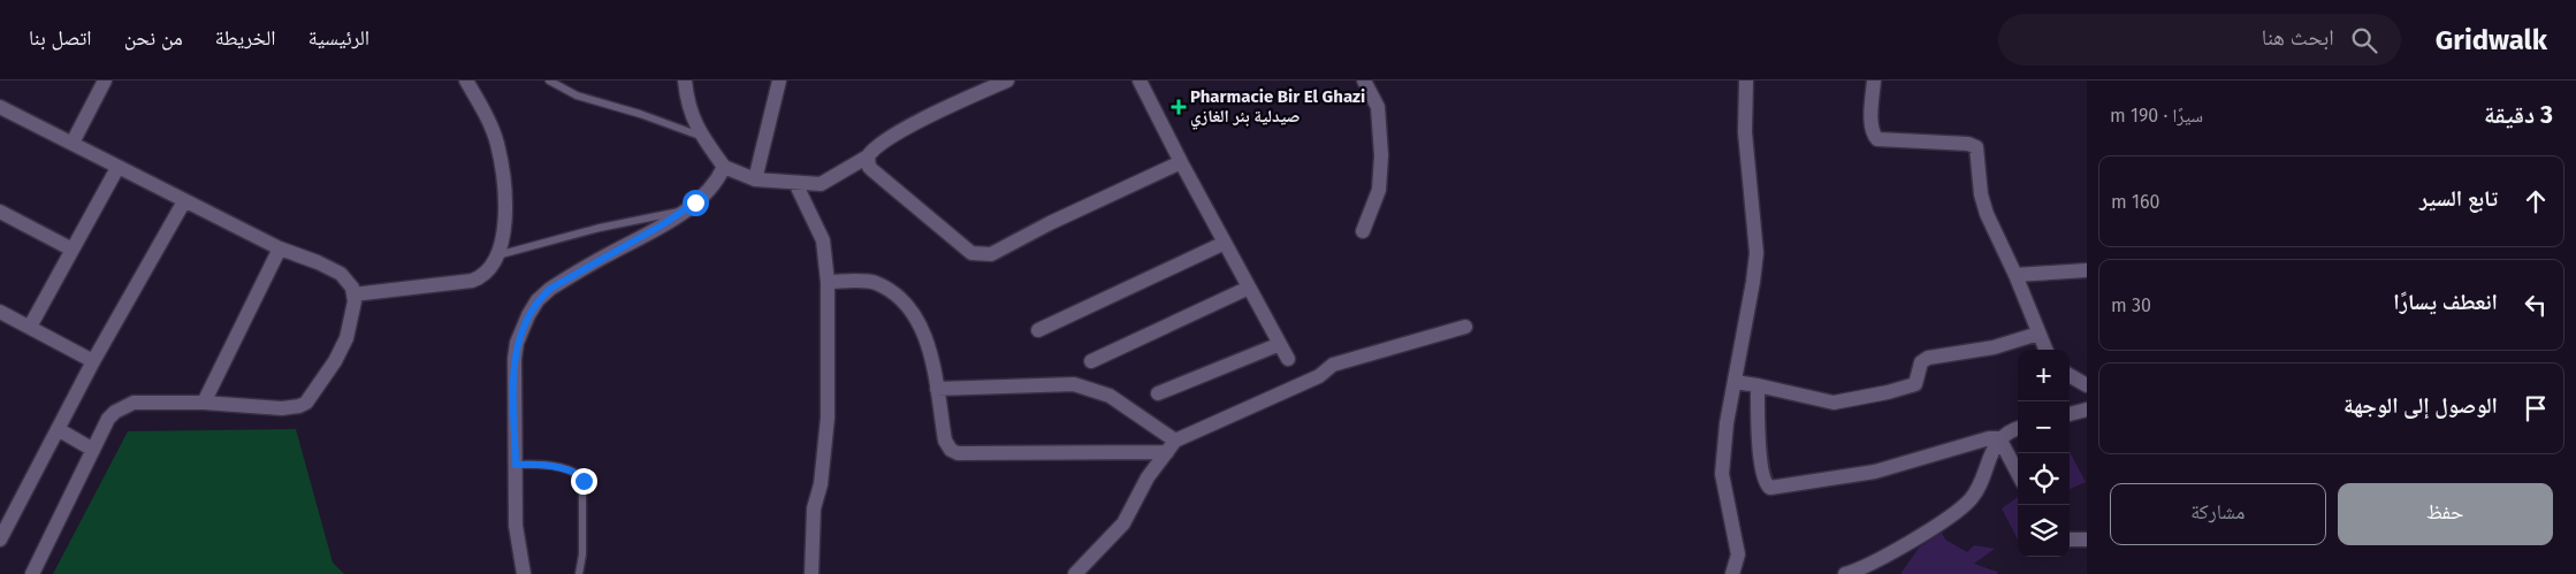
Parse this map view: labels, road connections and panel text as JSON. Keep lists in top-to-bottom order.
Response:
{
  "places": {
    "health": ["Pharmacie Bir El Ghazi صيدلية بئر الغازي"]
  },
  "page": {
    "header": "Gridwalk",
    "search": "ابحث هنا",
    "nav": [
      "الرئيسية",
      "الخريطة",
      "من نحن",
      "اتصل بنا"
    ],
    "heading": ["3 دقيقة", "سيرًا · 190 m"],
    "list": [
      ["تابع السير", "160 m"],
      ["انعطف يسارًا", "30 m"],
      "الوصول إلى الوجهة"
    ],
    "map_buttons": ["+", "−"],
    "buttons": ["حفظ", "مشاركة"]
  }
}
